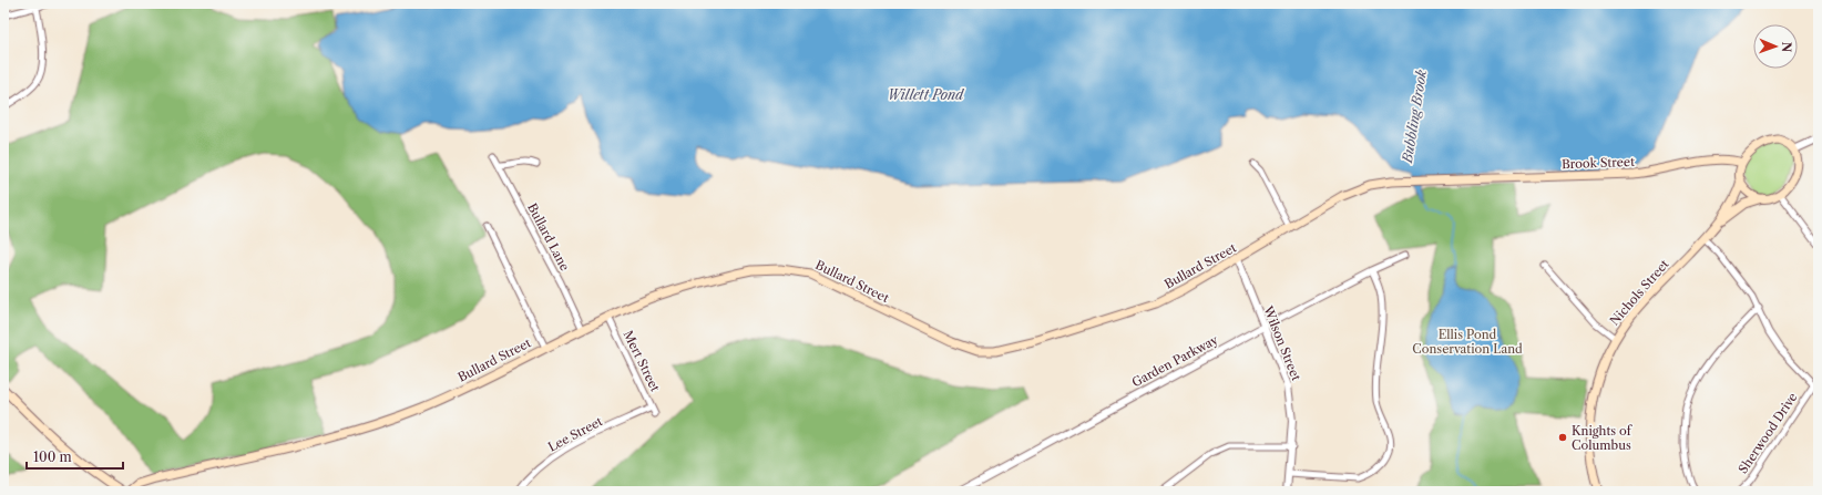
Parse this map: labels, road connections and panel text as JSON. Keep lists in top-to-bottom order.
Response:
{
  "streets": {
    "main road": ["Brook Street", "Bullard Street", "Nichols Street"],
    "street": [
      "Bullard Lane",
      "Wilson Street",
      "Mert Street",
      "Garden Parkway",
      "Sherwood Drive",
      "Lee Street"
    ]
  },
  "crossings": [
    ["Brook Street", "Bullard Street"],
    ["Brook Street", "Nichols Street"],
    ["Bullard Lane", "Bullard Street"],
    ["Bullard Street", "Wilson Street"],
    ["Bullard Street", "Mert Street"],
    ["Wilson Street", "Garden Parkway"],
    ["Mert Street", "Lee Street"]
  ],
  "water": ["Willett Pond", "Bubbling Brook"],
  "parks": ["Ellis Pond Conservation Land"],
  "places": ["Knights of Columbus"],
  "scale_bar": "100 m",
  "north": "right"
}
